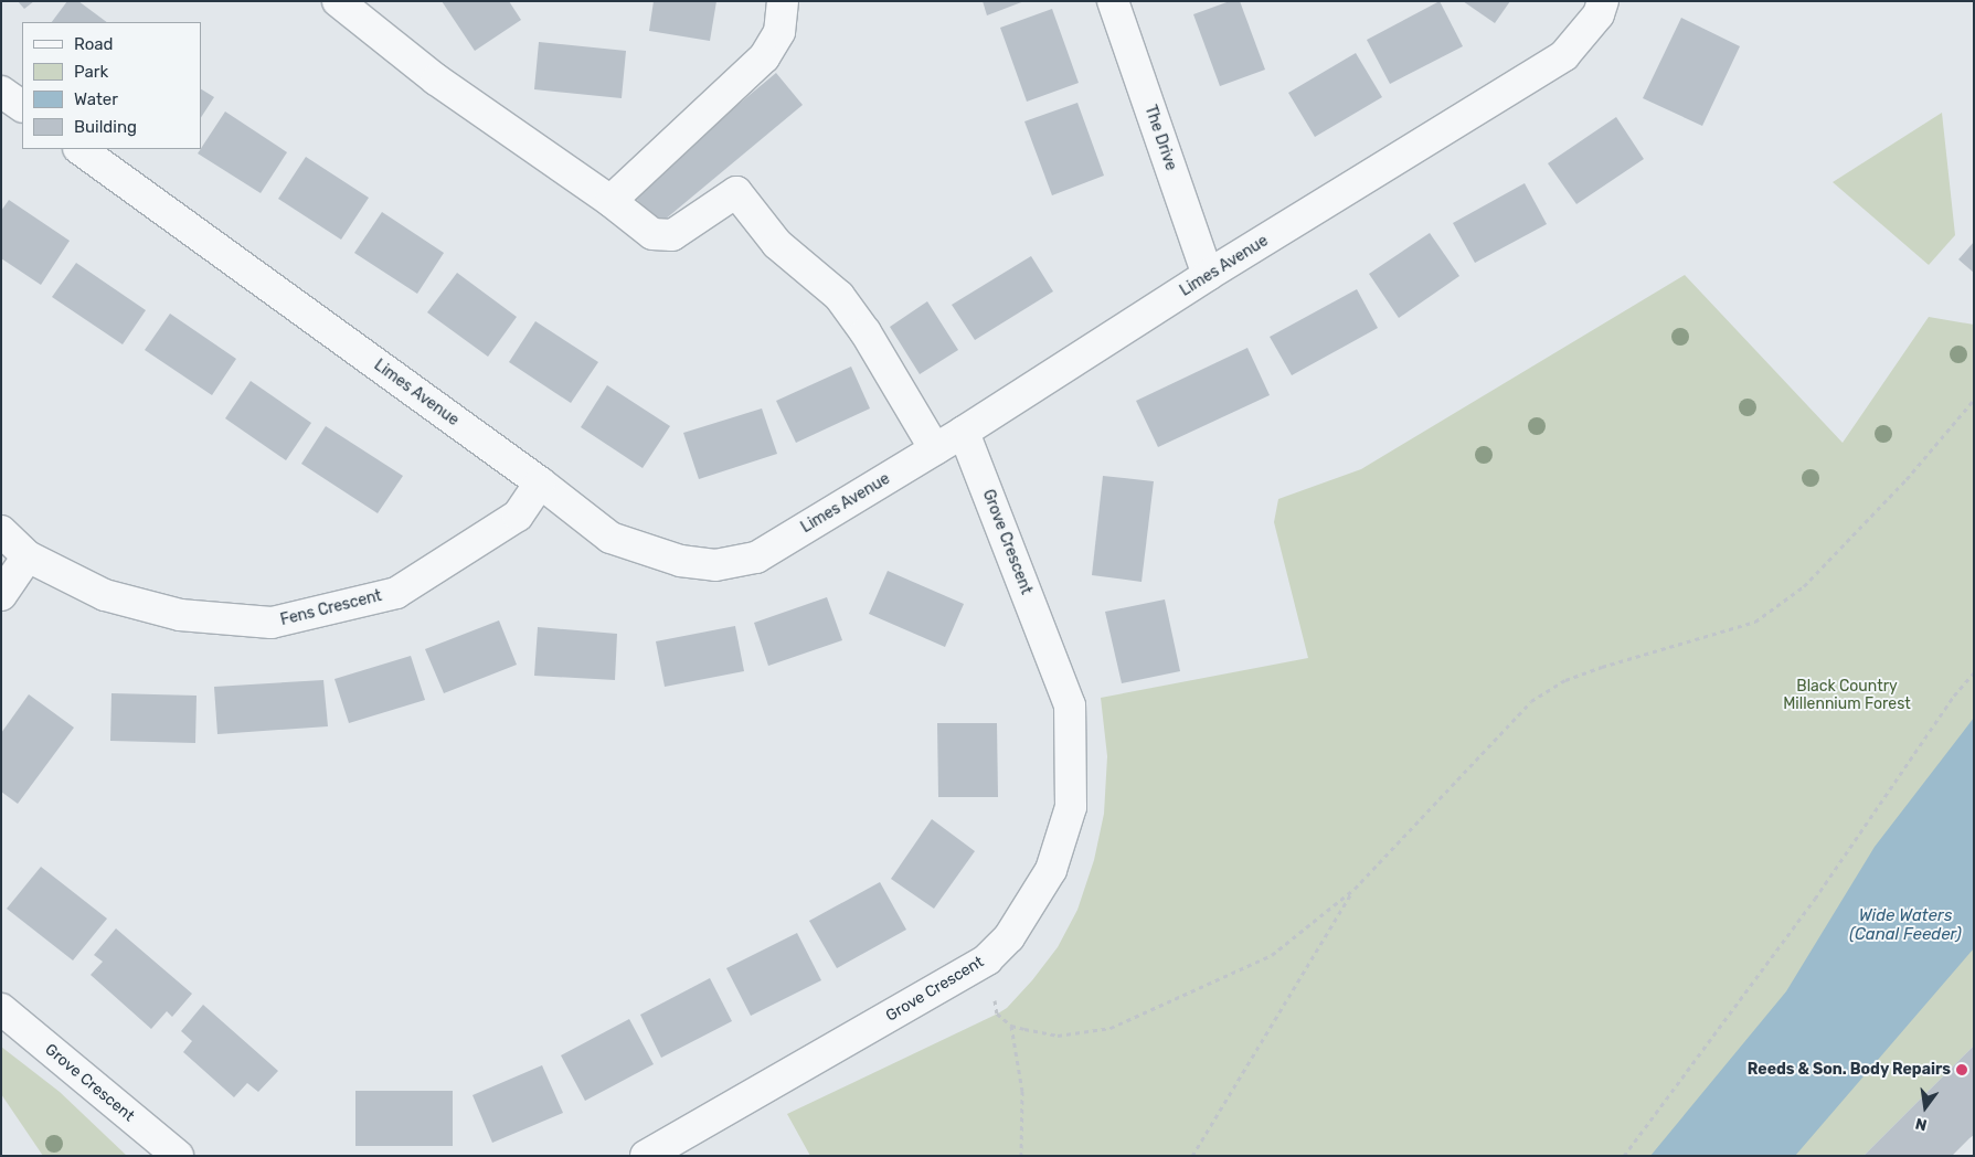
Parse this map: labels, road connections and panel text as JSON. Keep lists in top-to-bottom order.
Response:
{
  "streets": {
    "street": [
      "The Drive",
      "Limes Avenue",
      "Grove Crescent",
      "Fens Crescent"
    ]
  },
  "crossings": [
    ["The Drive", "Limes Avenue"],
    ["Limes Avenue", "Grove Crescent"],
    ["Limes Avenue", "Fens Crescent"]
  ],
  "water": ["Wide Waters (Canal Feeder)"],
  "parks": ["Black Country Millennium Forest"],
  "places": ["Reeds & Son. Body Repairs"],
  "legend": [
    "Road",
    "Park",
    "Water",
    "Building"
  ],
  "north": "bottom"
}
